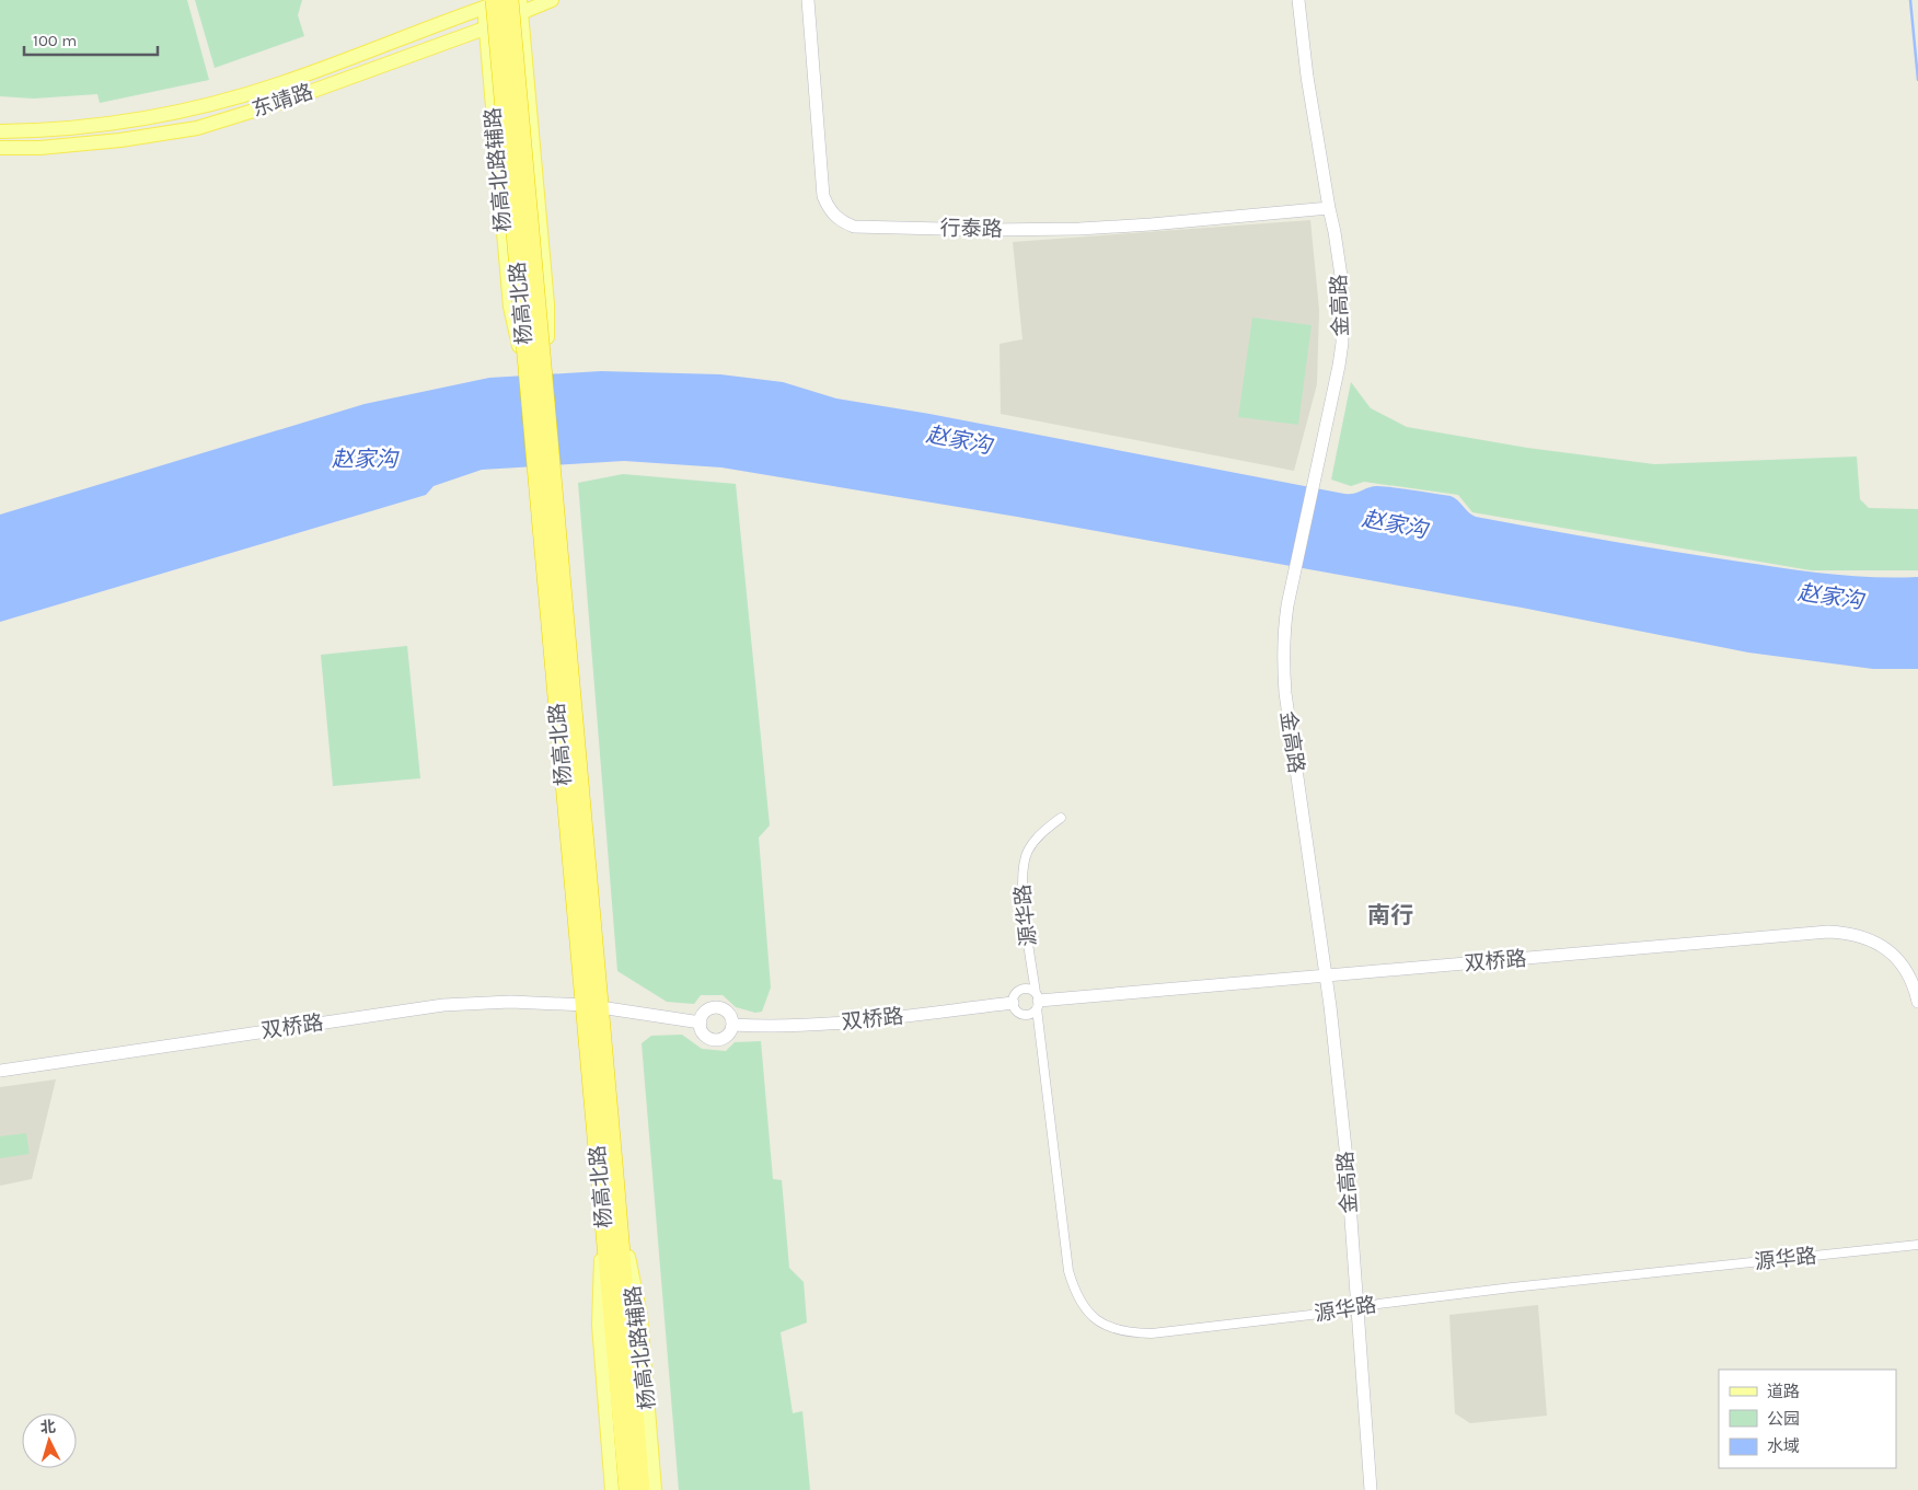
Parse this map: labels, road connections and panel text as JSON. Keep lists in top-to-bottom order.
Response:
{
  "streets": {
    "highway": ["杨高北路"],
    "main road": ["东靖路", "杨高北路辅路"],
    "street": [
      "行泰路",
      "金高路",
      "源华路",
      "双桥路"
    ]
  },
  "crossings": [
    ["东靖路", "杨高北路辅路"],
    ["东靖路", "杨高北路"],
    ["杨高北路辅路", "杨高北路"],
    ["行泰路", "金高路"],
    ["杨高北路", "双桥路"],
    ["金高路", "源华路"],
    ["金高路", "双桥路"],
    ["源华路", "双桥路"]
  ],
  "districts": ["南行"],
  "water": ["赵家沟"],
  "legend": ["道路", "公园", "水域"],
  "scale_bar": "100 m",
  "north": "top"
}
